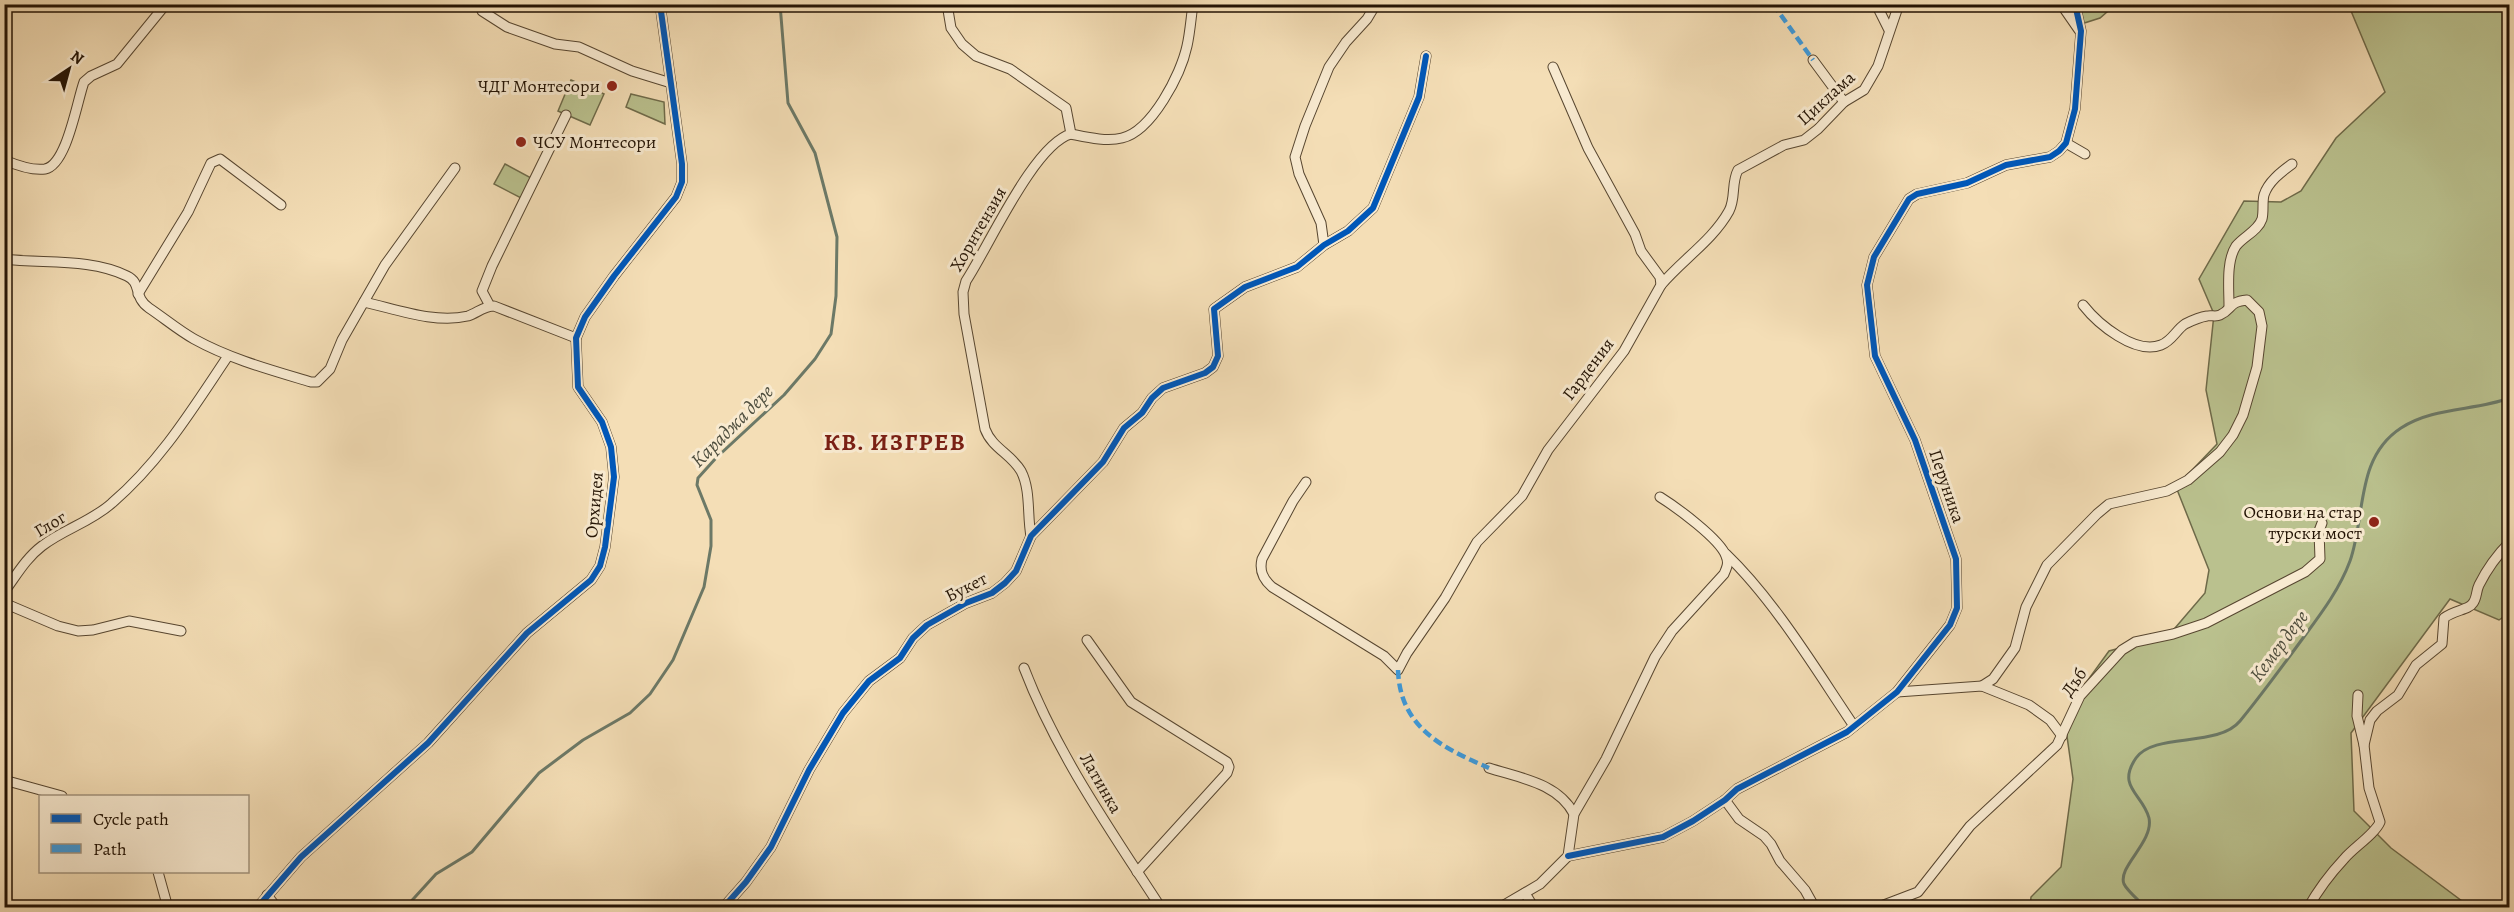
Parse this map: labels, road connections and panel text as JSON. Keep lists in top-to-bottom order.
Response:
{
  "streets": {
    "street": [
      "Циклама",
      "Хорнтензия",
      "Гардения",
      "Перуника",
      "Орхидея",
      "Глог",
      "Букет",
      "Дъб",
      "Латинка"
    ]
  },
  "crossings": [
    ["Циклама", "Гардения"],
    ["Хорнтензия", "Букет"]
  ],
  "districts": ["КВ. ИЗГРЕВ"],
  "water": ["Караджа дере", "Кемер дере"],
  "places": ["ЧДГ Монтесори", "ЧСУ Монтесори", "Основи на стар турски мост"],
  "legend": ["Cycle path", "Path"],
  "north": "top right"
}
